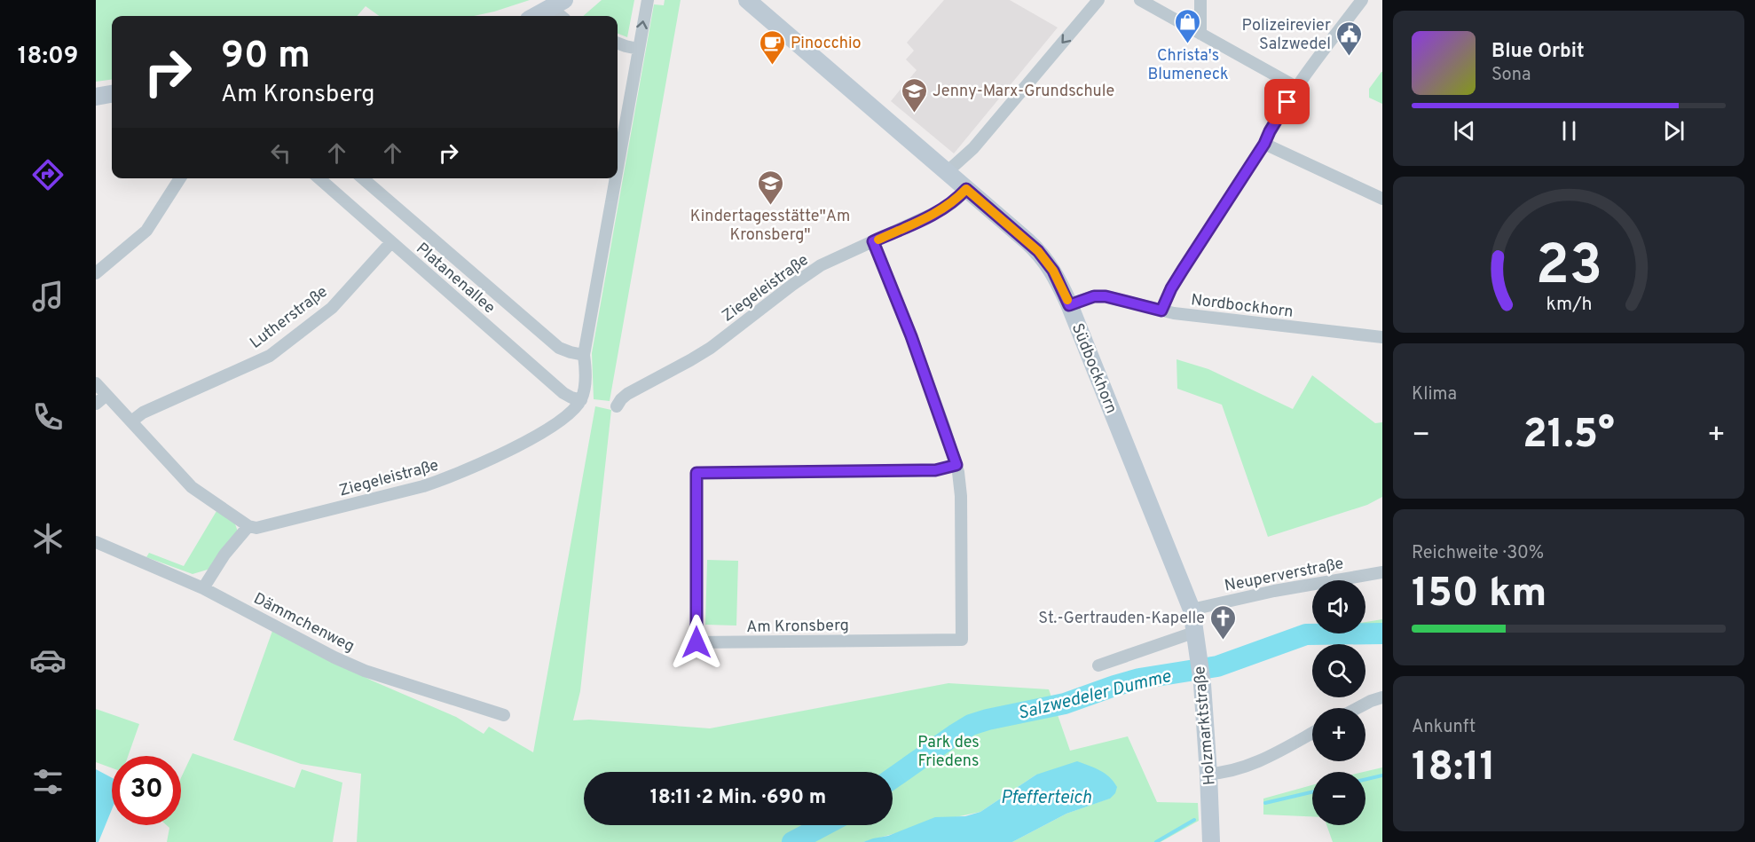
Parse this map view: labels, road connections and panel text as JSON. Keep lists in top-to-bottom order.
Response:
{
  "streets": {
    "street": [
      "Platanenallee",
      "Ziegeleistraße",
      "Nordbockhorn",
      "Lutherstraße",
      "Südbockhorn",
      "Neuperverstraße",
      "Dämmchenweg",
      "Am Kronsberg",
      "Holzmarktstraße"
    ]
  },
  "crossings": [
    ["Platanenallee", "Ziegeleistraße"],
    ["Platanenallee", "Lutherstraße"],
    ["Ziegeleistraße", "Südbockhorn"],
    ["Ziegeleistraße", "Am Kronsberg"],
    ["Nordbockhorn", "Südbockhorn"],
    ["Südbockhorn", "Neuperverstraße"],
    ["Südbockhorn", "Holzmarktstraße"],
    ["Neuperverstraße", "Holzmarktstraße"]
  ],
  "water": ["Salzwedeler Dumme", "Pfefferteich"],
  "parks": ["Park des Friedens"],
  "places": {
    "shop": ["Christa's Blumeneck"],
    "public building": ["Polizeirevier Salzwedel"],
    "cafe": ["Pinocchio"],
    "school or university": ["Jenny-Marx-Grundschule", "Kindertagesstätte\"Am Kronsberg\""],
    "church": ["St.-Gertrauden-Kapelle"]
  },
  "page": {
    "tabs": "18:09",
    "turn": ["90 m", "Am Kronsberg"],
    "song": ["Blue Orbit", "Sona"],
    "tile": [
      "Klima",
      ["Reichweite · 30%", "150 km"],
      ["Ankunft", "18:11"]
    ],
    "heat": ["−", "21.5°", "+"],
    "map_buttons": ["+", "−"],
    "limit": "30",
    "trip": "18:11 · 2 Min. · 690 m",
    "gauge": ["23", "km/h"]
  }
}
